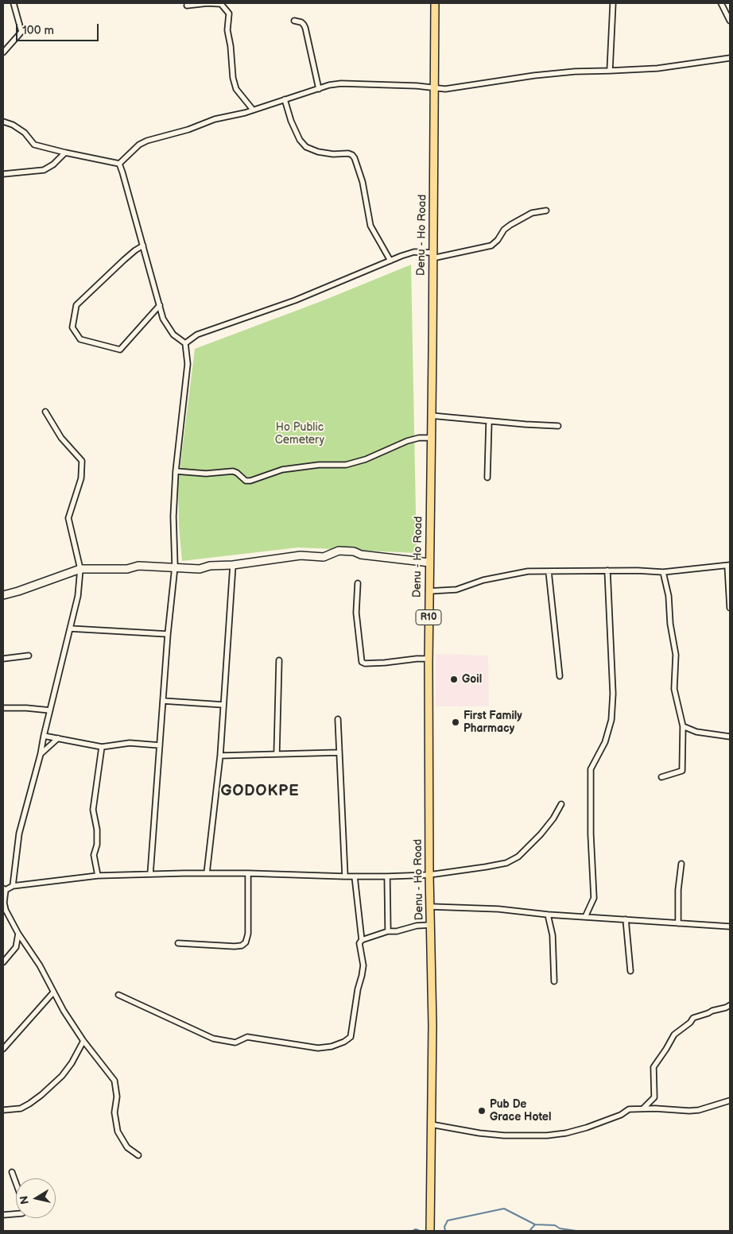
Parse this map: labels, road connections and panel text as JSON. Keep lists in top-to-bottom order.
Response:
{
  "streets": {
    "main road": ["Denu - Ho Road", "R10"]
  },
  "districts": ["GODOKPE"],
  "parks": ["Ho Public Cemetery"],
  "places": ["Goil", "First Family Pharmacy", "Pub De Grace Hotel"],
  "scale_bar": "100 m",
  "north": "left"
}
